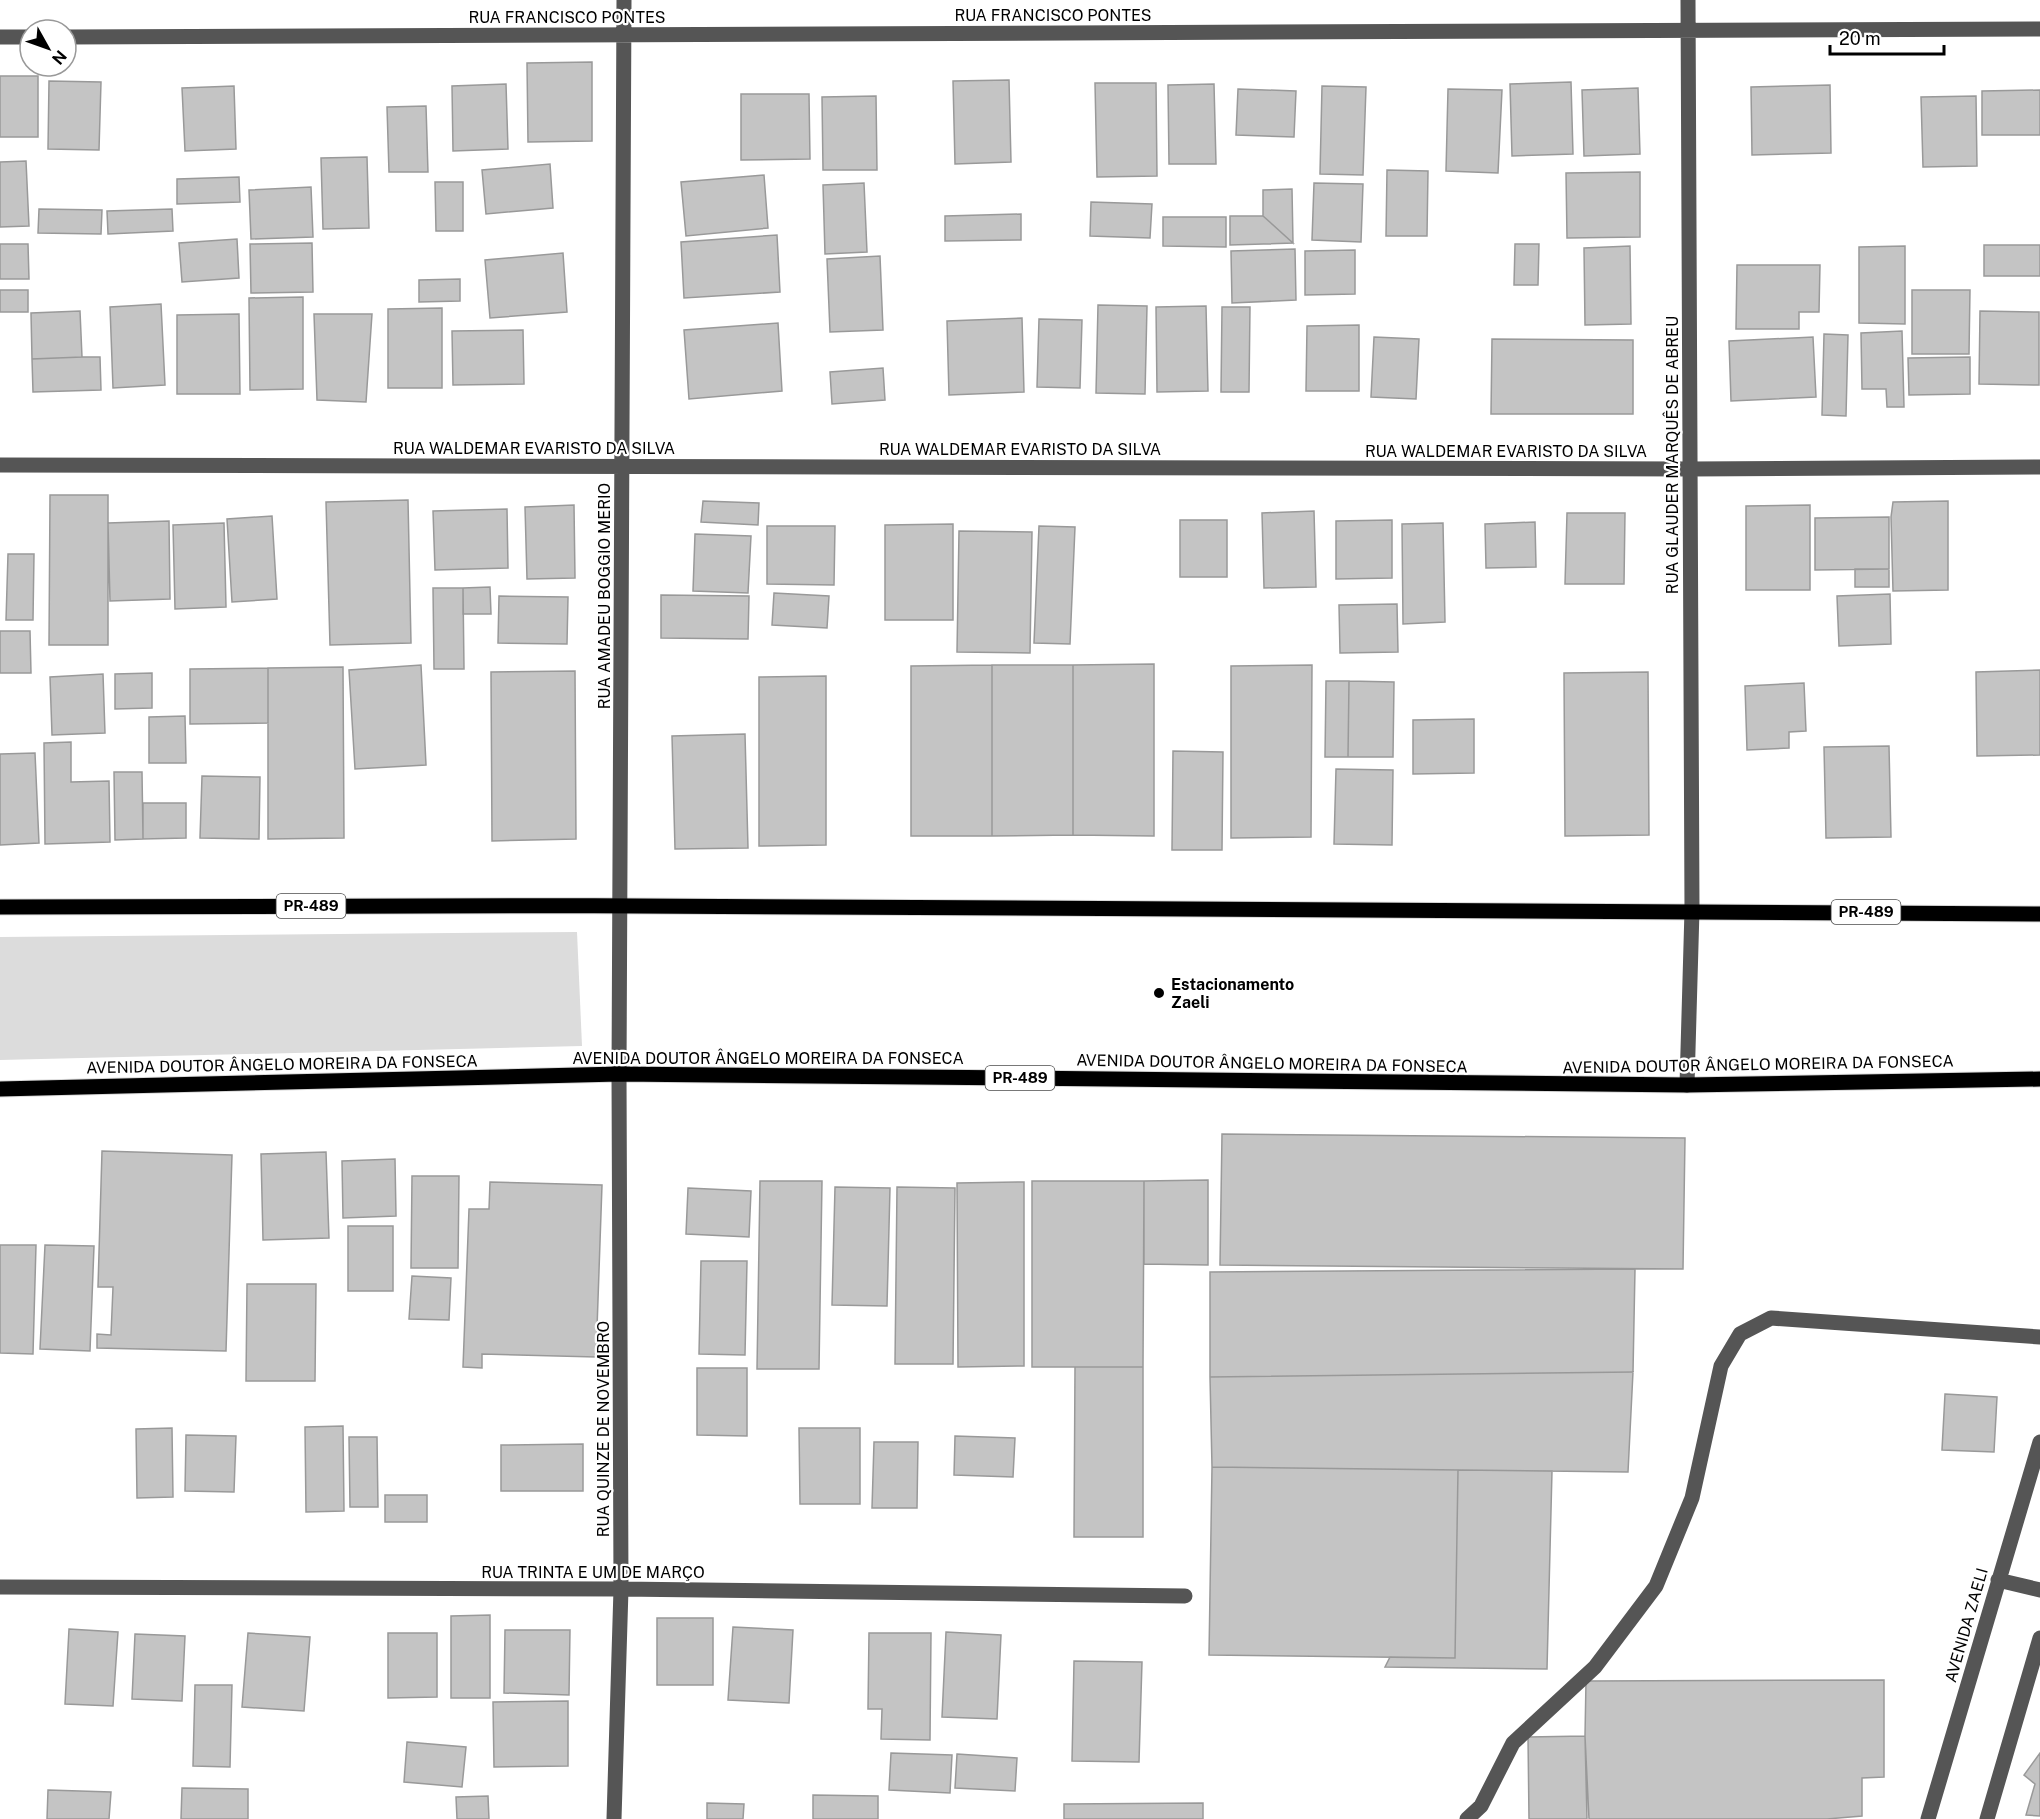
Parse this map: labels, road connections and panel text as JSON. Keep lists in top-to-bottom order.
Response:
{
  "streets": {
    "main road": ["PR-489", "AVENIDA DOUTOR ÂNGELO MOREIRA DA FONSECA"],
    "street": [
      "RUA FRANCISCO PONTES",
      "RUA WALDEMAR EVARISTO DA SILVA",
      "RUA GLAUDER MARQUÊS DE ABREU",
      "RUA AMADEU BOGGIO MERIO",
      "RUA QUINZE DE NOVEMBRO",
      "RUA TRINTA E UM DE MARÇO",
      "AVENIDA ZAELI"
    ]
  },
  "crossings": [
    ["RUA FRANCISCO PONTES", "RUA GLAUDER MARQUÊS DE ABREU"],
    ["RUA FRANCISCO PONTES", "RUA AMADEU BOGGIO MERIO"],
    ["RUA WALDEMAR EVARISTO DA SILVA", "RUA GLAUDER MARQUÊS DE ABREU"],
    ["RUA WALDEMAR EVARISTO DA SILVA", "RUA AMADEU BOGGIO MERIO"],
    ["RUA GLAUDER MARQUÊS DE ABREU", "PR-489"],
    ["RUA GLAUDER MARQUÊS DE ABREU", "AVENIDA DOUTOR ÂNGELO MOREIRA DA FONSECA"],
    ["RUA AMADEU BOGGIO MERIO", "PR-489"],
    ["RUA AMADEU BOGGIO MERIO", "AVENIDA DOUTOR ÂNGELO MOREIRA DA FONSECA"],
    ["RUA AMADEU BOGGIO MERIO", "RUA QUINZE DE NOVEMBRO"],
    ["AVENIDA DOUTOR ÂNGELO MOREIRA DA FONSECA", "RUA QUINZE DE NOVEMBRO"],
    ["RUA QUINZE DE NOVEMBRO", "RUA TRINTA E UM DE MARÇO"]
  ],
  "places": ["Estacionamento Zaeli"],
  "scale_bar": "20 m",
  "north": "bottom right"
}
